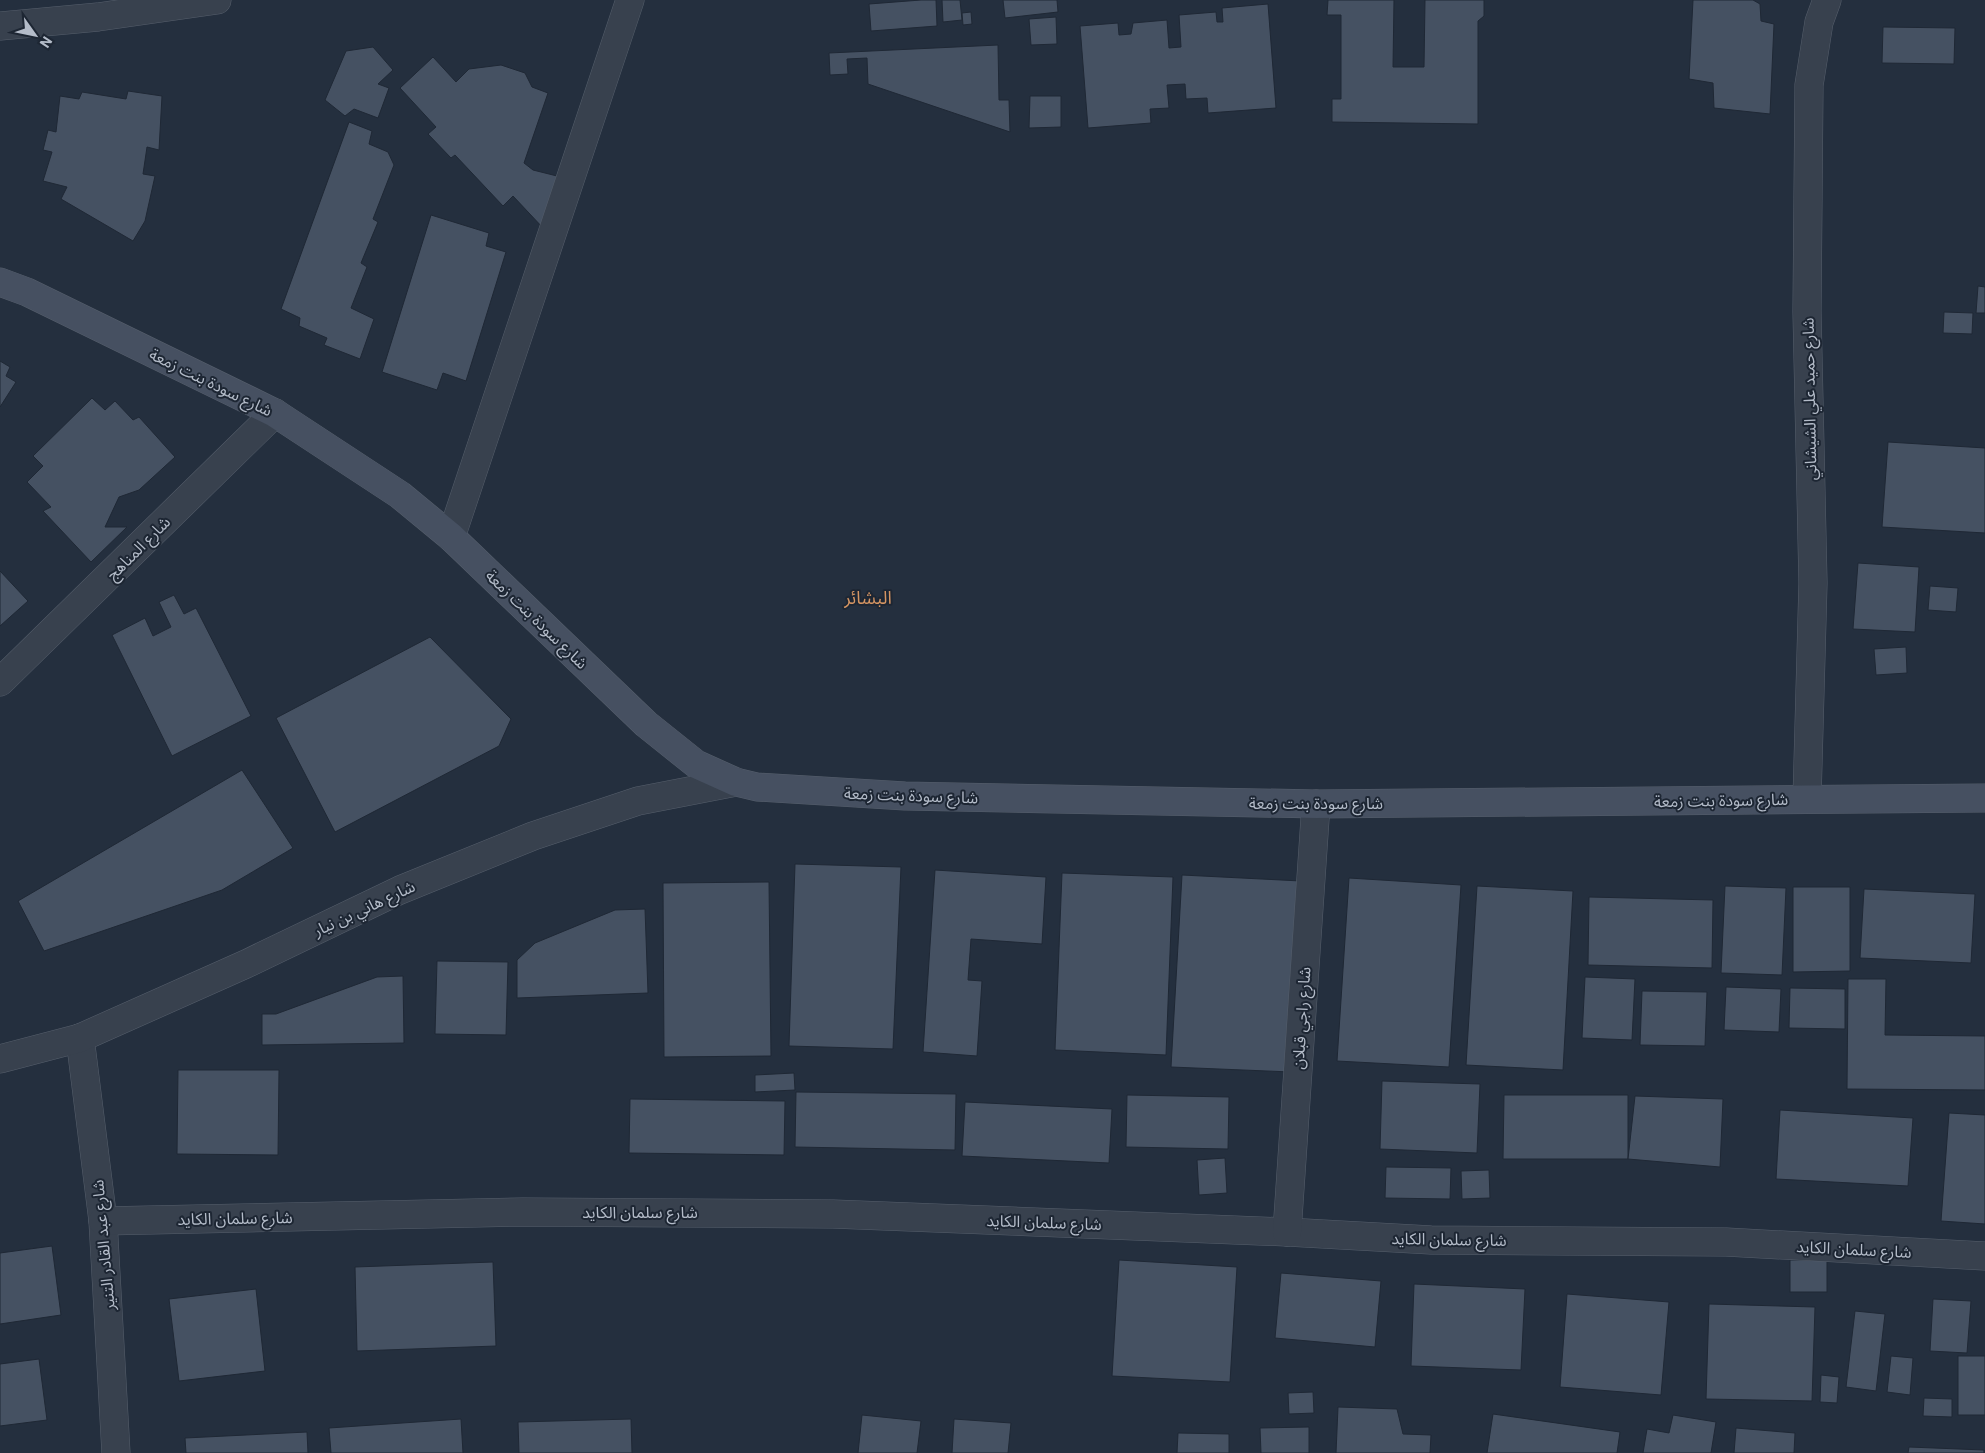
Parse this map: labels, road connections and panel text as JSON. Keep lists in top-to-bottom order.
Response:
{
  "streets": {
    "street": [
      "شارع سودة بنت زمعة",
      "شارع حميد علي الشيشاني",
      "شارع المناهج",
      "شارع هاني بن نيار",
      "شارع راجي قبلان",
      "شارع سلمان الكايد",
      "شارع عبد القادر التنير"
    ]
  },
  "crossings": [
    ["شارع سودة بنت زمعة", "شارع حميد علي الشيشاني"],
    ["شارع سودة بنت زمعة", "شارع المناهج"],
    ["شارع سودة بنت زمعة", "شارع هاني بن نيار"],
    ["شارع سودة بنت زمعة", "شارع راجي قبلان"],
    ["شارع هاني بن نيار", "شارع عبد القادر التنير"],
    ["شارع راجي قبلان", "شارع سلمان الكايد"],
    ["شارع سلمان الكايد", "شارع عبد القادر التنير"]
  ],
  "districts": ["البشائر"],
  "north": "bottom right"
}
